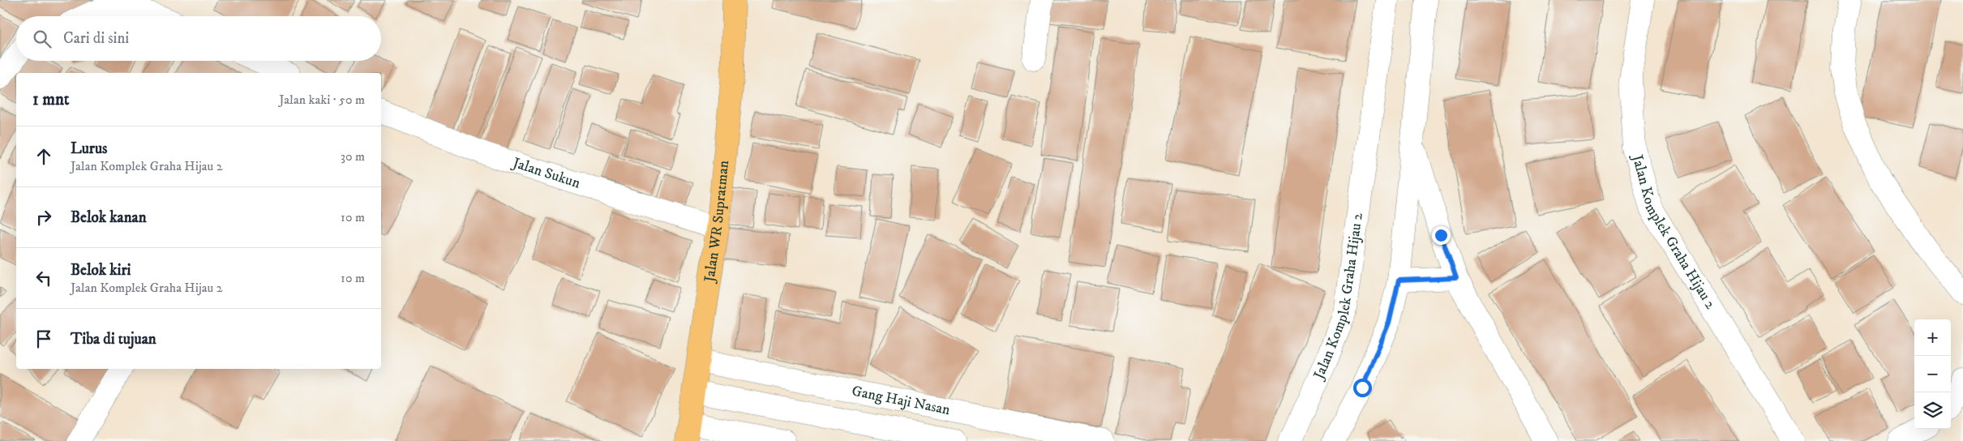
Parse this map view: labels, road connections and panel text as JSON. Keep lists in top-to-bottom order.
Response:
{
  "streets": {
    "main road": ["Jalan WR Supratman"],
    "street": ["Jalan Sukun", "Jalan Komplek Graha Hijau 2", "Gang Haji Nasan"]
  },
  "crossings": [
    ["Jalan Sukun", "Jalan WR Supratman"],
    ["Jalan WR Supratman", "Gang Haji Nasan"]
  ],
  "page": {
    "search": "Cari di sini",
    "heading": ["1 mnt", "Jalan kaki · 50 m"],
    "list": [
      ["Lurus", "Jalan Komplek Graha Hijau 2", "30 m"],
      ["Belok kanan", "10 m"],
      ["Belok kiri", "Jalan Komplek Graha Hijau 2", "10 m"],
      "Tiba di tujuan"
    ],
    "map_buttons": ["+", "−"]
  }
}
